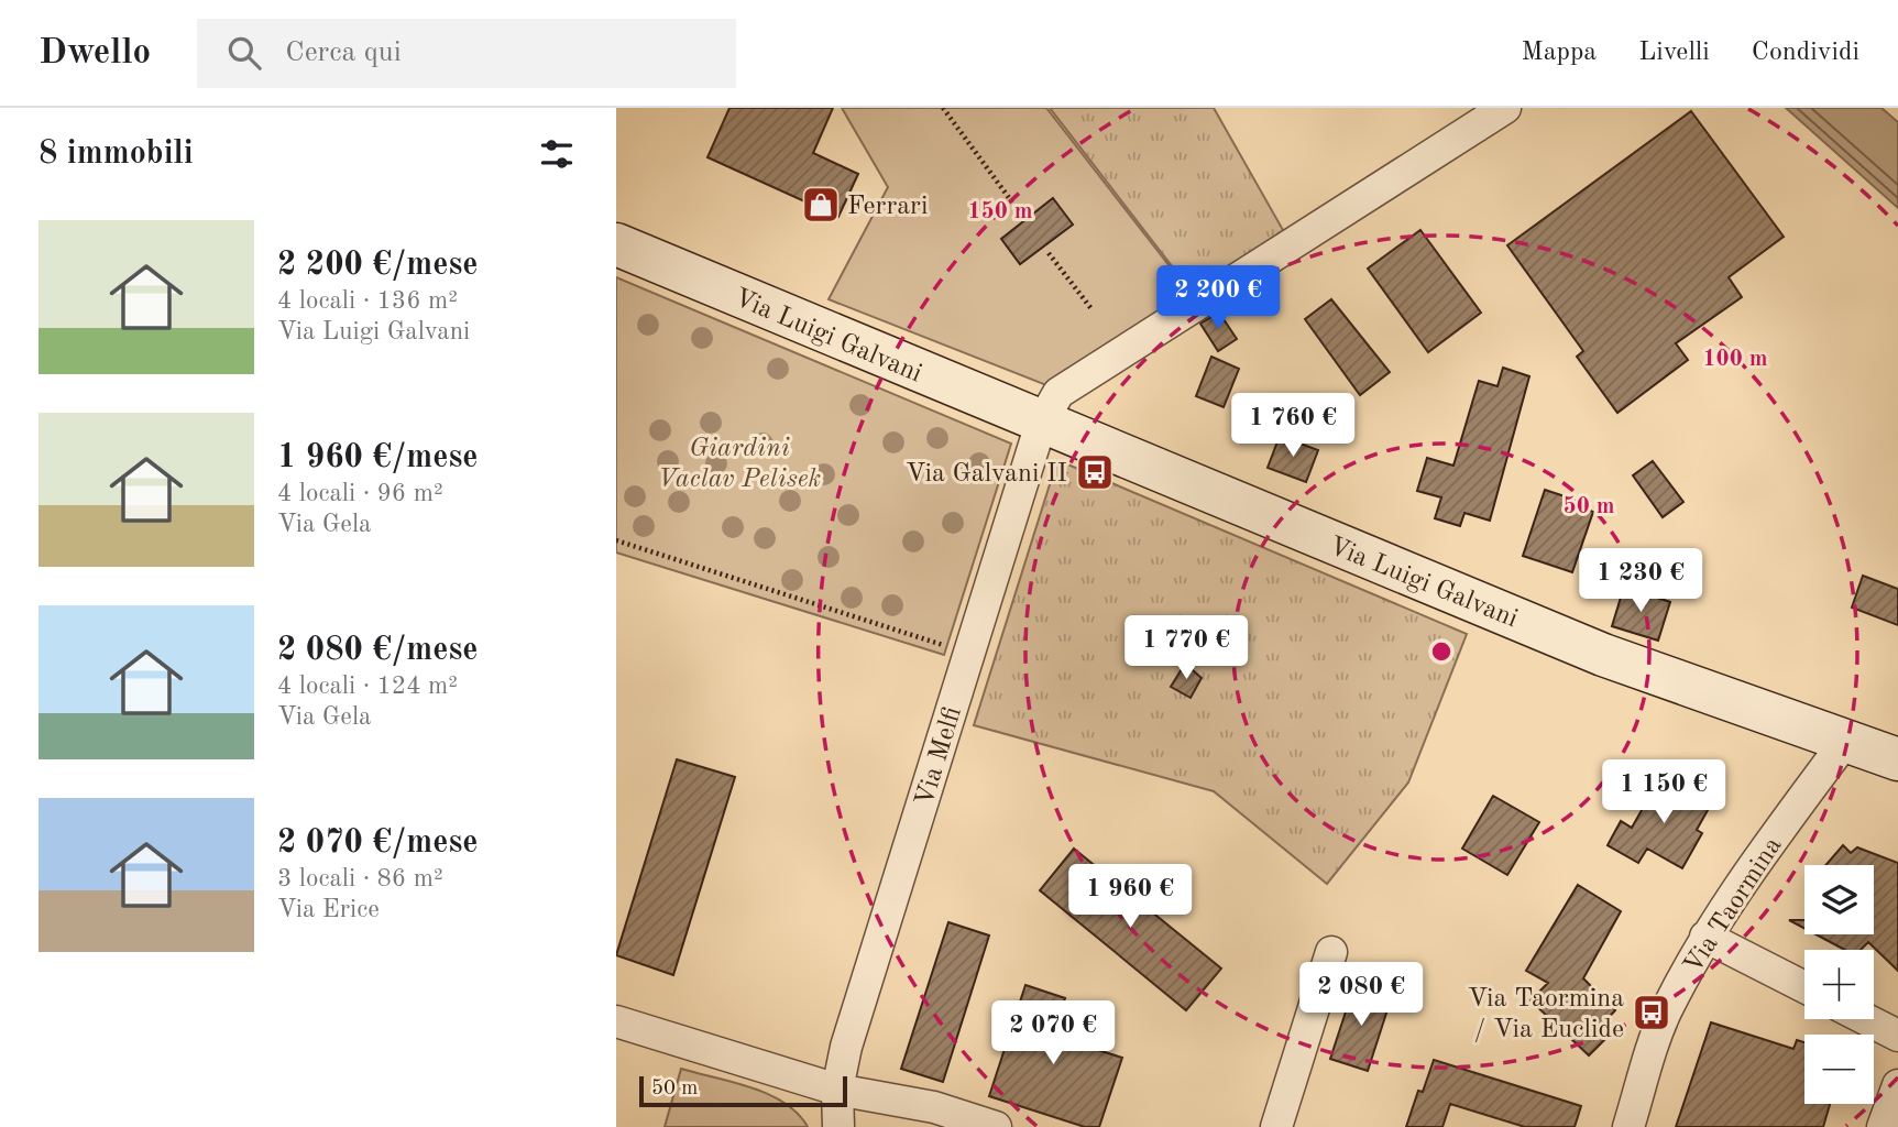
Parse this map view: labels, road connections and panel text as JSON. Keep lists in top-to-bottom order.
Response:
{
  "streets": {
    "street": ["Via Luigi Galvani", "Via Melfi", "Via Taormina"]
  },
  "crossings": [
    ["Via Luigi Galvani", "Via Melfi"],
    ["Via Luigi Galvani", "Via Taormina"]
  ],
  "parks": ["Giardini Vaclav Pelisek"],
  "places": {
    "shop": ["Ferrari"],
    "bus stop": ["Via Galvani II", "Via Taormina / Via Euclide"]
  },
  "scale_bar": "50 m",
  "page": {
    "header": "Dwello",
    "search": "Cerca qui",
    "nav": ["Mappa", "Livelli", "Condividi"],
    "heading": "8 immobili",
    "list": [
      {
        "name": "2 200 €/mese",
        "note": "4 locali · 136 m² · Via Luigi Galvani"
      },
      {
        "name": "1 960 €/mese",
        "note": "4 locali · 96 m² · Via Gela"
      },
      {
        "name": "2 080 €/mese",
        "note": "4 locali · 124 m² · Via Gela"
      },
      {
        "name": "2 070 €/mese",
        "note": "3 locali · 86 m² · Via Erice"
      }
    ],
    "price": [
      "2 200 €",
      "1 760 €",
      "1 230 €",
      "1 770 €",
      "1 150 €",
      "1 960 €",
      "2 080 €",
      "2 070 €"
    ],
    "map_buttons": ["+", "−"],
    "scale": "50 m"
  },
  "rings": ["150 m", "100 m", "50 m"]
}
